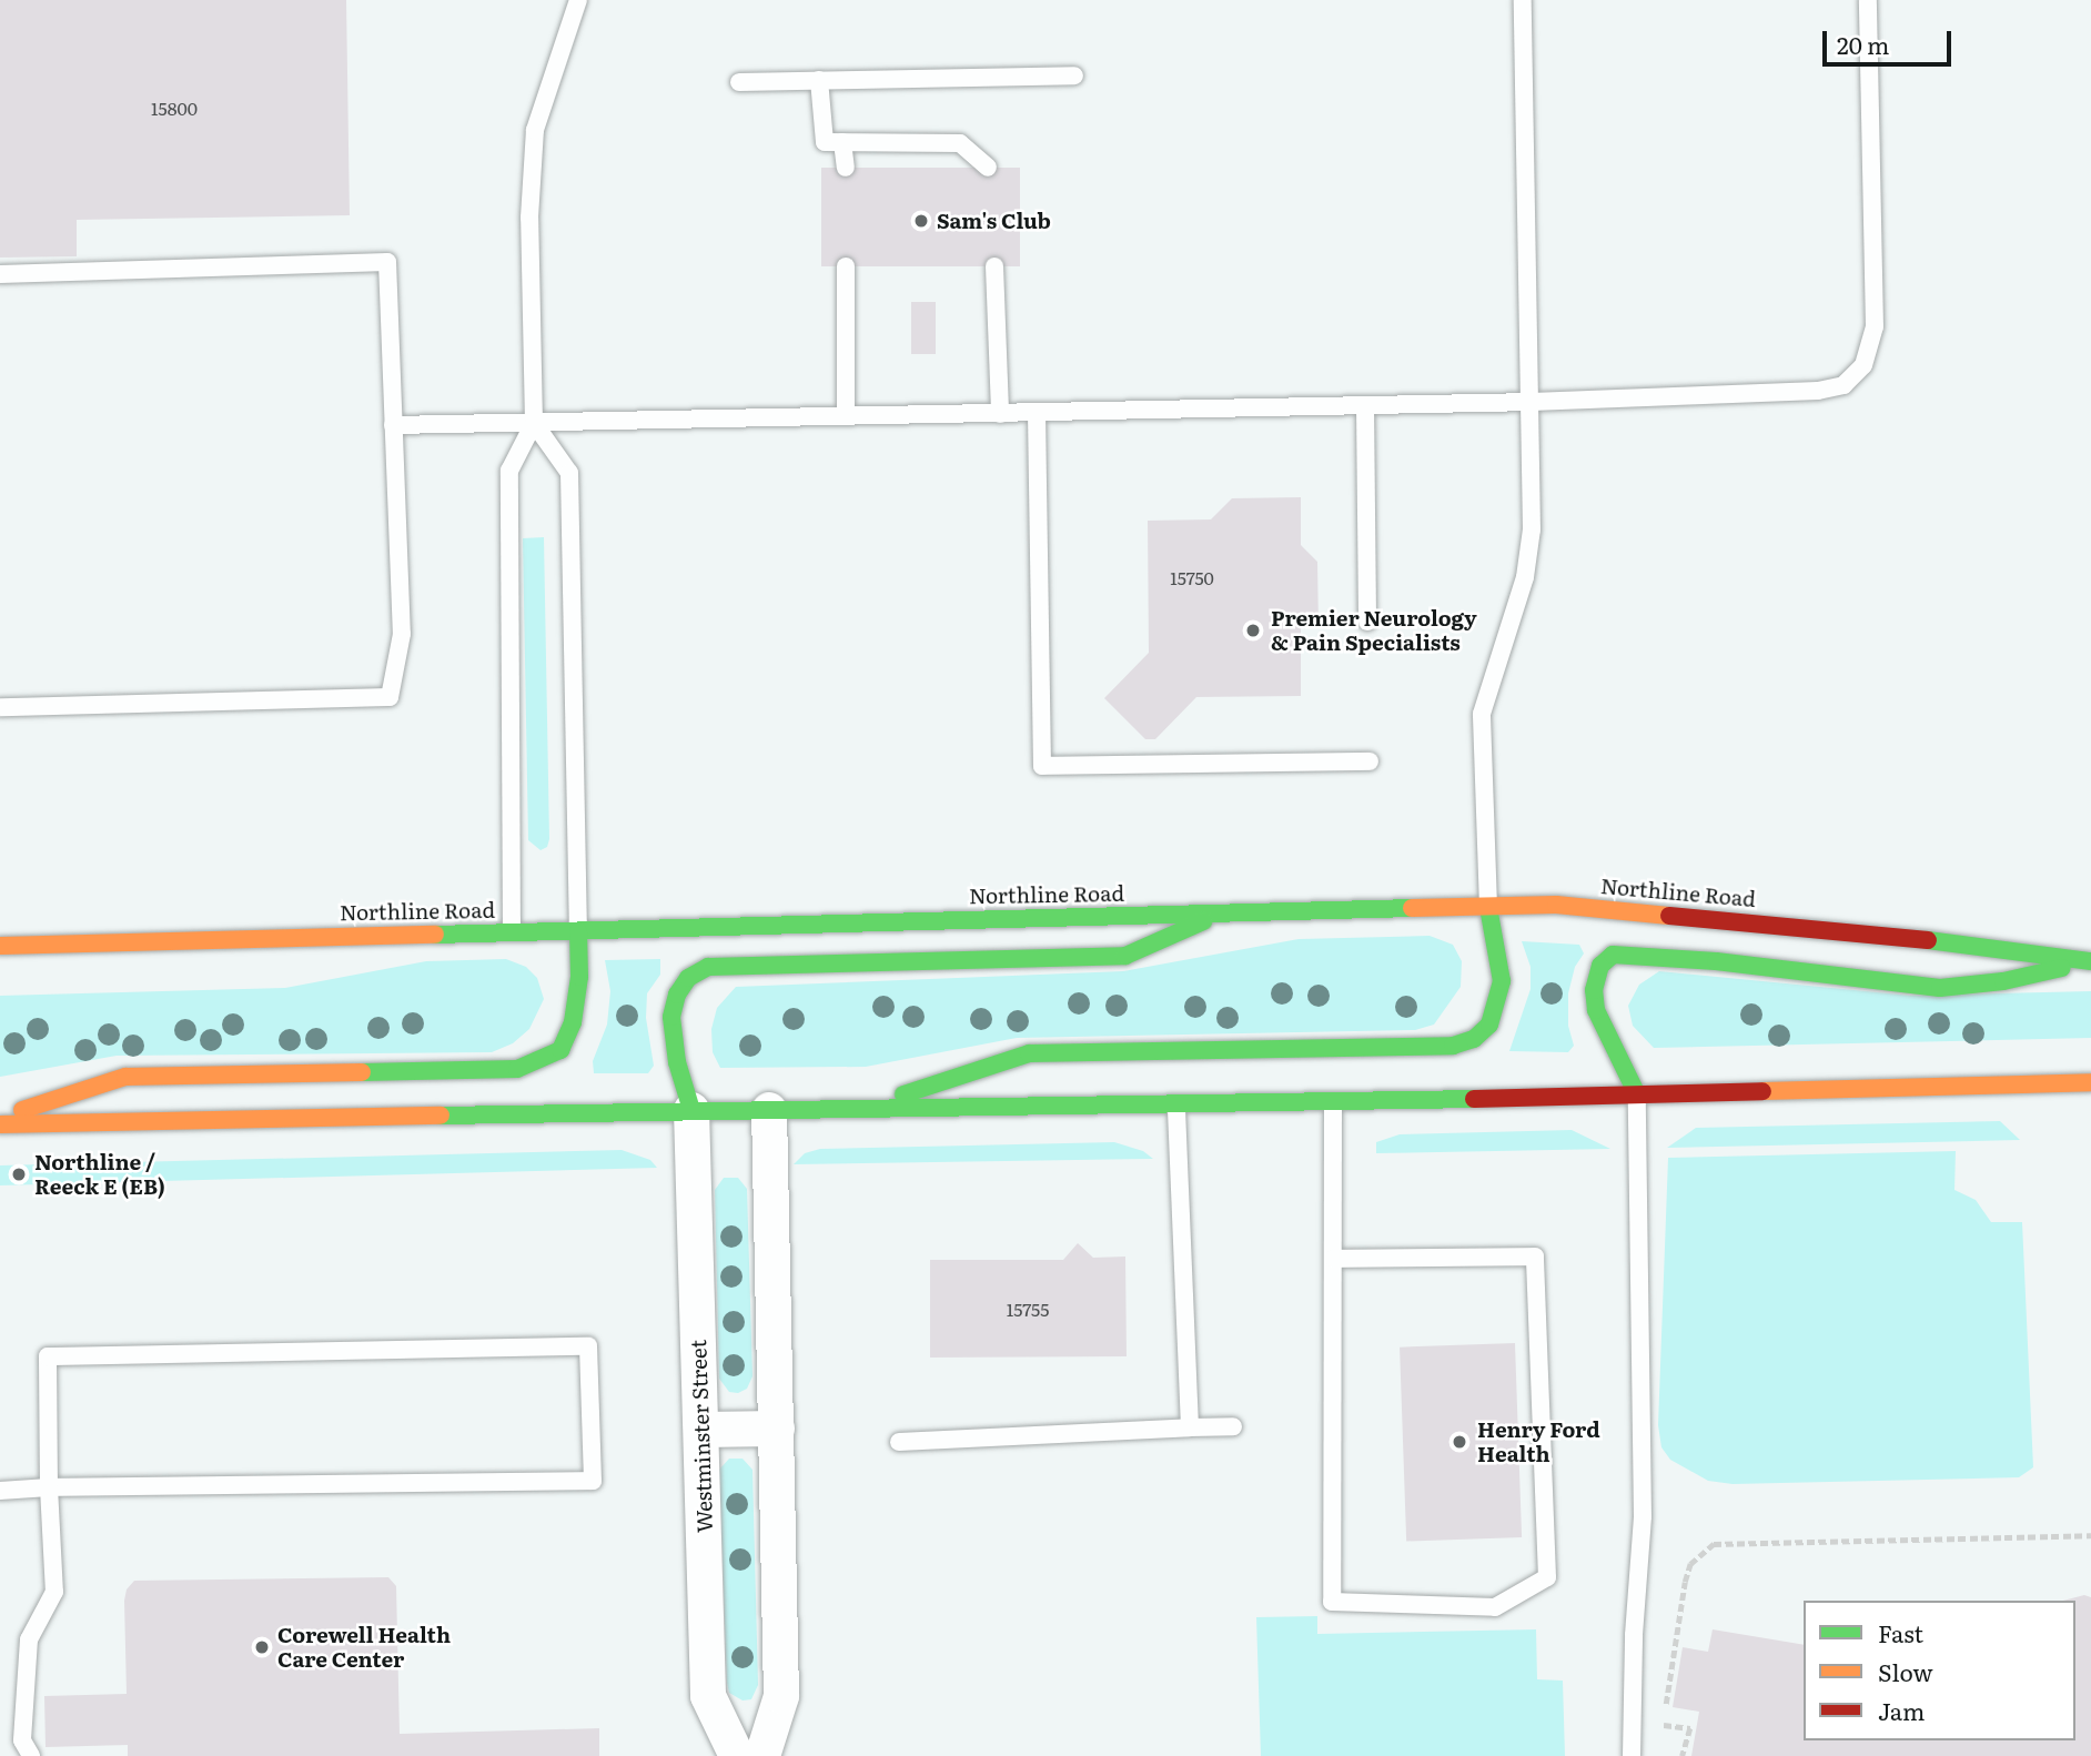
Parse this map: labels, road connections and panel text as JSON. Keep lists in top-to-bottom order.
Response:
{
  "streets": {
    "main road": ["Northline Road"],
    "street": ["Westminster Street"]
  },
  "places": [
    "Sam's Club",
    "Premier Neurology & Pain Specialists",
    "Northline / Reeck E (EB)",
    "Henry Ford Health",
    "Corewell Health Care Center"
  ],
  "house_numbers": ["15800", "15750", "15755"],
  "legend": ["Fast", "Slow", "Jam"],
  "scale_bar": "20 m"
}
